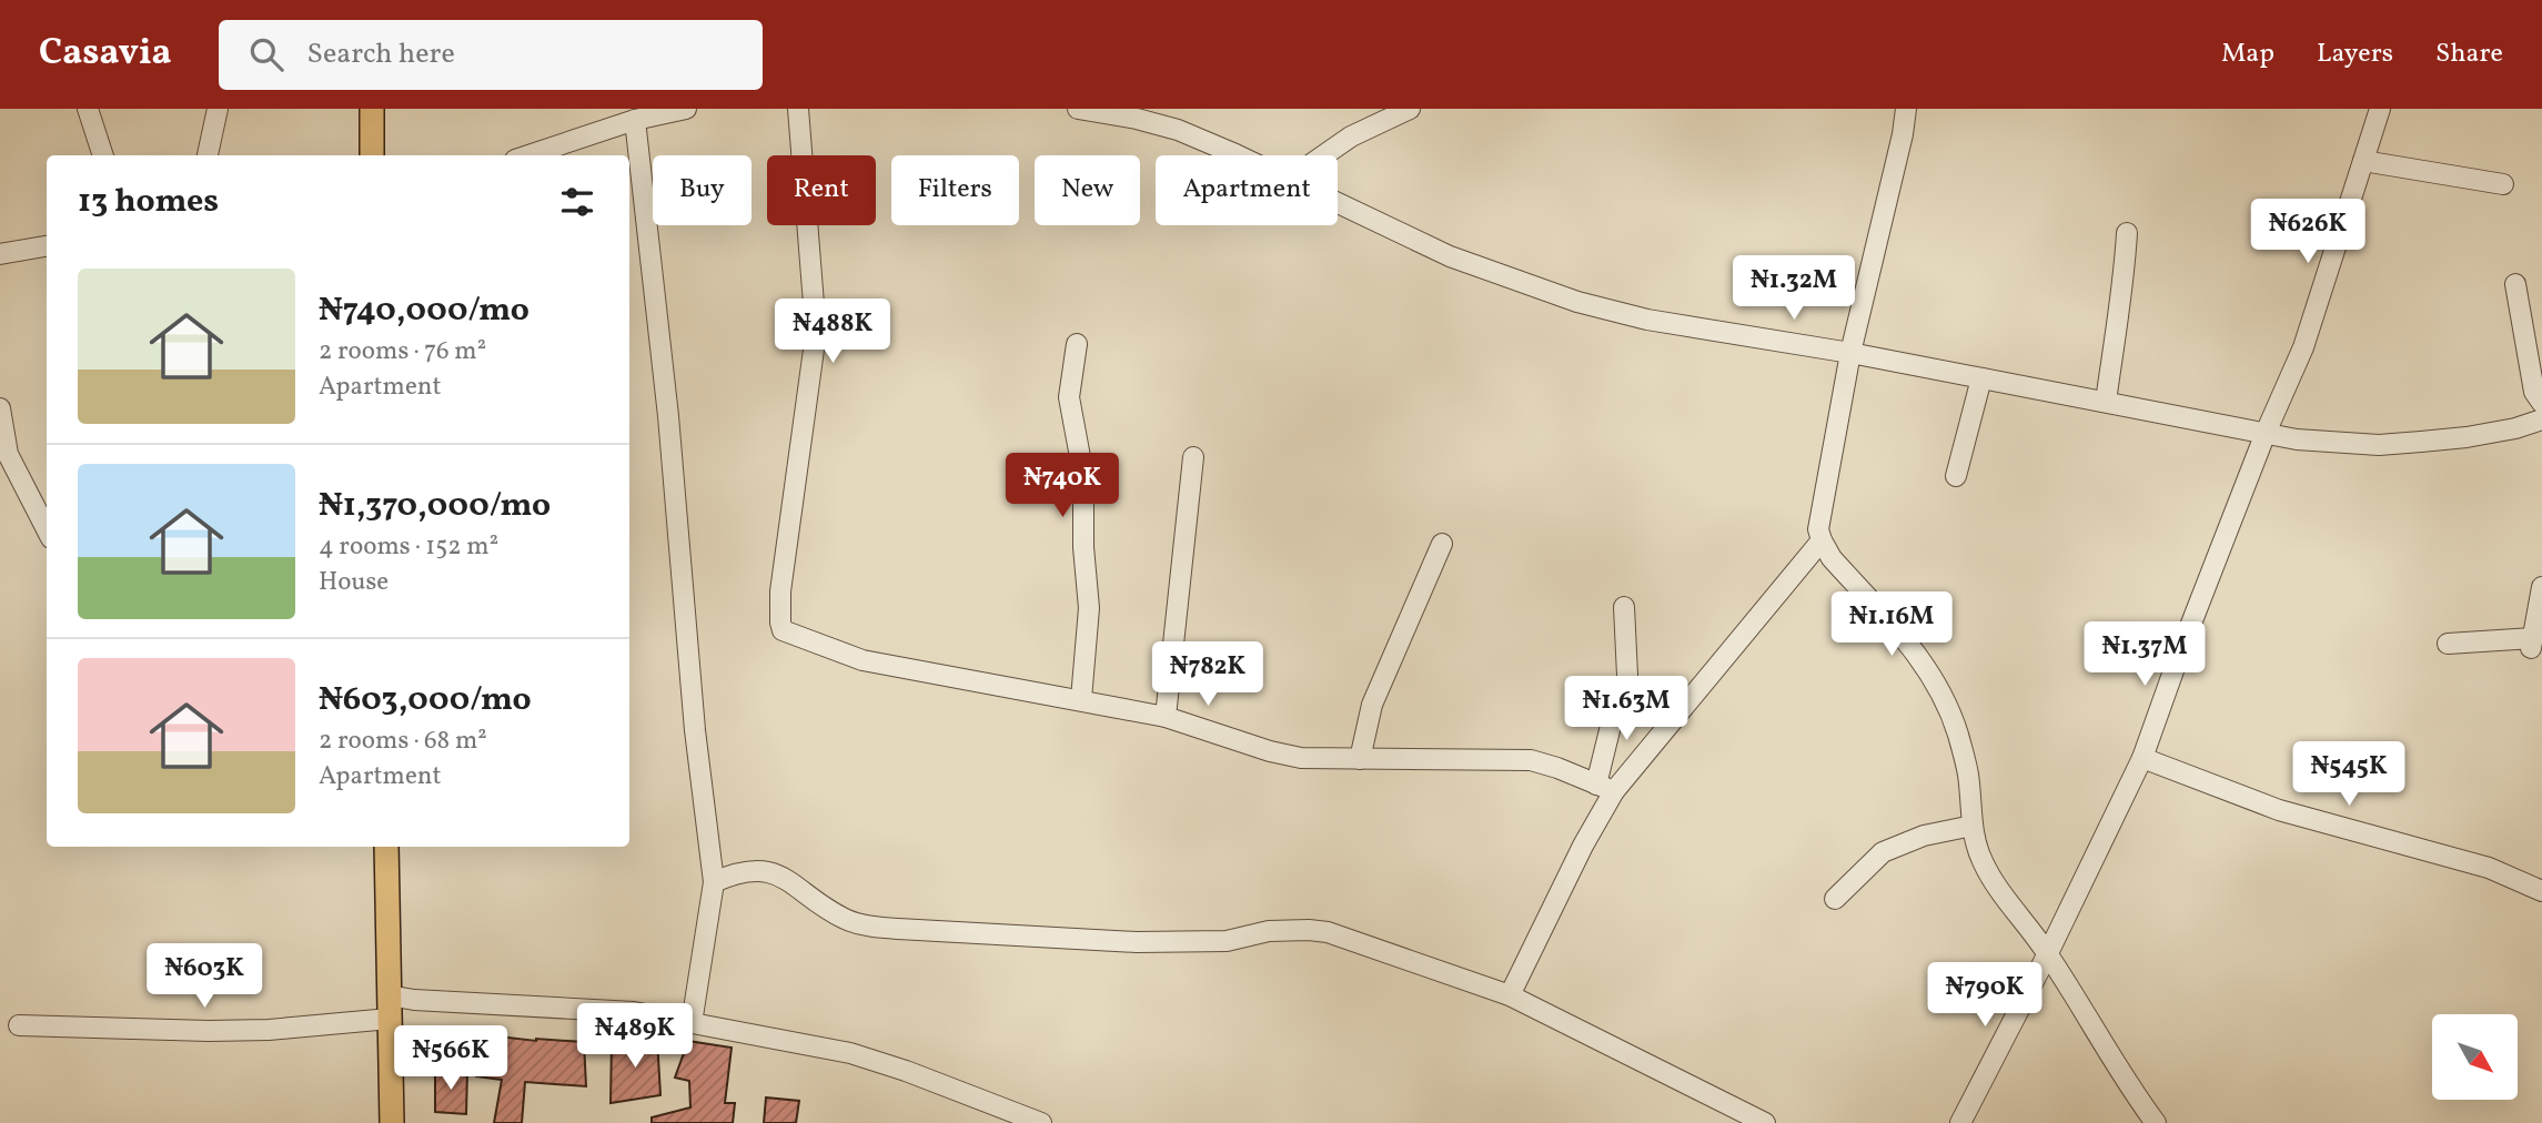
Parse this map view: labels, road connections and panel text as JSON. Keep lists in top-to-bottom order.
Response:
{
  "north": "bottom right",
  "page": {
    "header": "Casavia",
    "search": "Search here",
    "nav": ["Map", "Layers", "Share"],
    "chip": [
      "Buy",
      "Rent",
      "Filters",
      "New",
      "Apartment"
    ],
    "heading": "13 homes",
    "price": [
      "₦626K",
      "₦1.32M",
      "₦488K",
      "₦740K",
      "₦1.16M",
      "₦1.37M",
      "₦782K",
      "₦1.63M",
      "₦545K",
      "₦603K",
      "₦790K",
      "₦489K",
      "₦566K"
    ],
    "list": [
      {
        "name": "₦740,000/mo",
        "note": "2 rooms · 76 m² · Apartment"
      },
      {
        "name": "₦1,370,000/mo",
        "note": "4 rooms · 152 m² · House"
      },
      {
        "name": "₦603,000/mo",
        "note": "2 rooms · 68 m² · Apartment"
      }
    ]
  }
}
